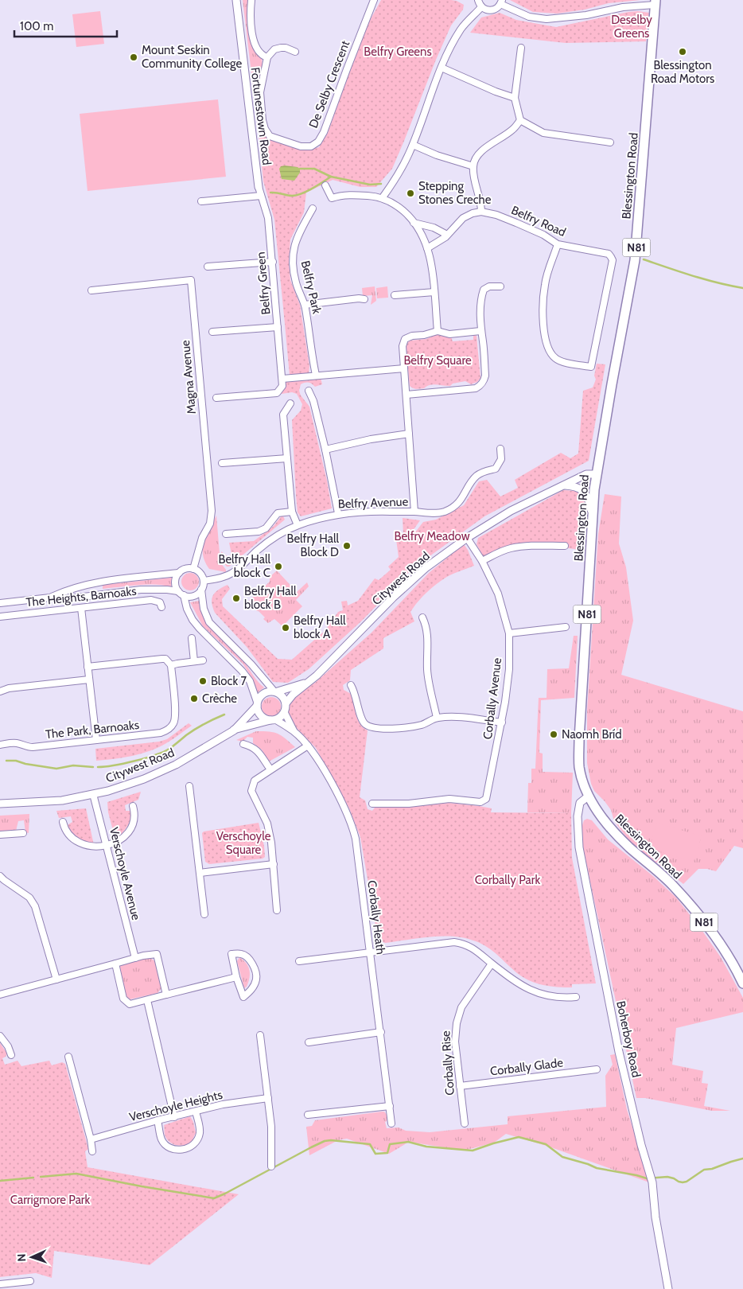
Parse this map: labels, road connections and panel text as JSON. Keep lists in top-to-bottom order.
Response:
{
  "streets": {
    "main road": ["Blessington Road", "N81"],
    "street": [
      "De Selby Crescent",
      "Fortunestown Road",
      "Belfry Road",
      "Belfry Green",
      "Belfry Park",
      "Magna Avenue",
      "Belfry Avenue",
      "Citywest Road",
      "The Heights, Barnoaks",
      "Corbally Avenue",
      "The Park, Barnoaks",
      "Verschoyle Avenue",
      "Corbally Heath",
      "Boherboy Road",
      "Corbally Rise",
      "Corbally Glade",
      "Verschoyle Heights"
    ]
  },
  "crossings": [
    ["Fortunestown Road", "Belfry Green"],
    ["Blessington Road", "Citywest Road"],
    ["Blessington Road", "Boherboy Road"],
    ["Magna Avenue", "Belfry Avenue"],
    ["Citywest Road", "Corbally Avenue"],
    ["Citywest Road", "Verschoyle Avenue"],
    ["Corbally Rise", "Corbally Glade"]
  ],
  "parks": [
    "Deselby Greens",
    "Belfry Greens",
    "Belfry Square",
    "Belfry Meadow",
    "Verschoyle Square",
    "Corbally Park",
    "Carrigmore Park"
  ],
  "places": [
    "Blessington Road Motors",
    "Mount Seskin Community College",
    "Stepping Stones Creche",
    "Belfry Hall Block D",
    "Belfry Hall block C",
    "Belfry Hall block B",
    "Belfry Hall block A",
    "Block 7",
    "Crèche",
    "Naomh Bríd"
  ],
  "scale_bar": "100 m",
  "north": "left"
}
